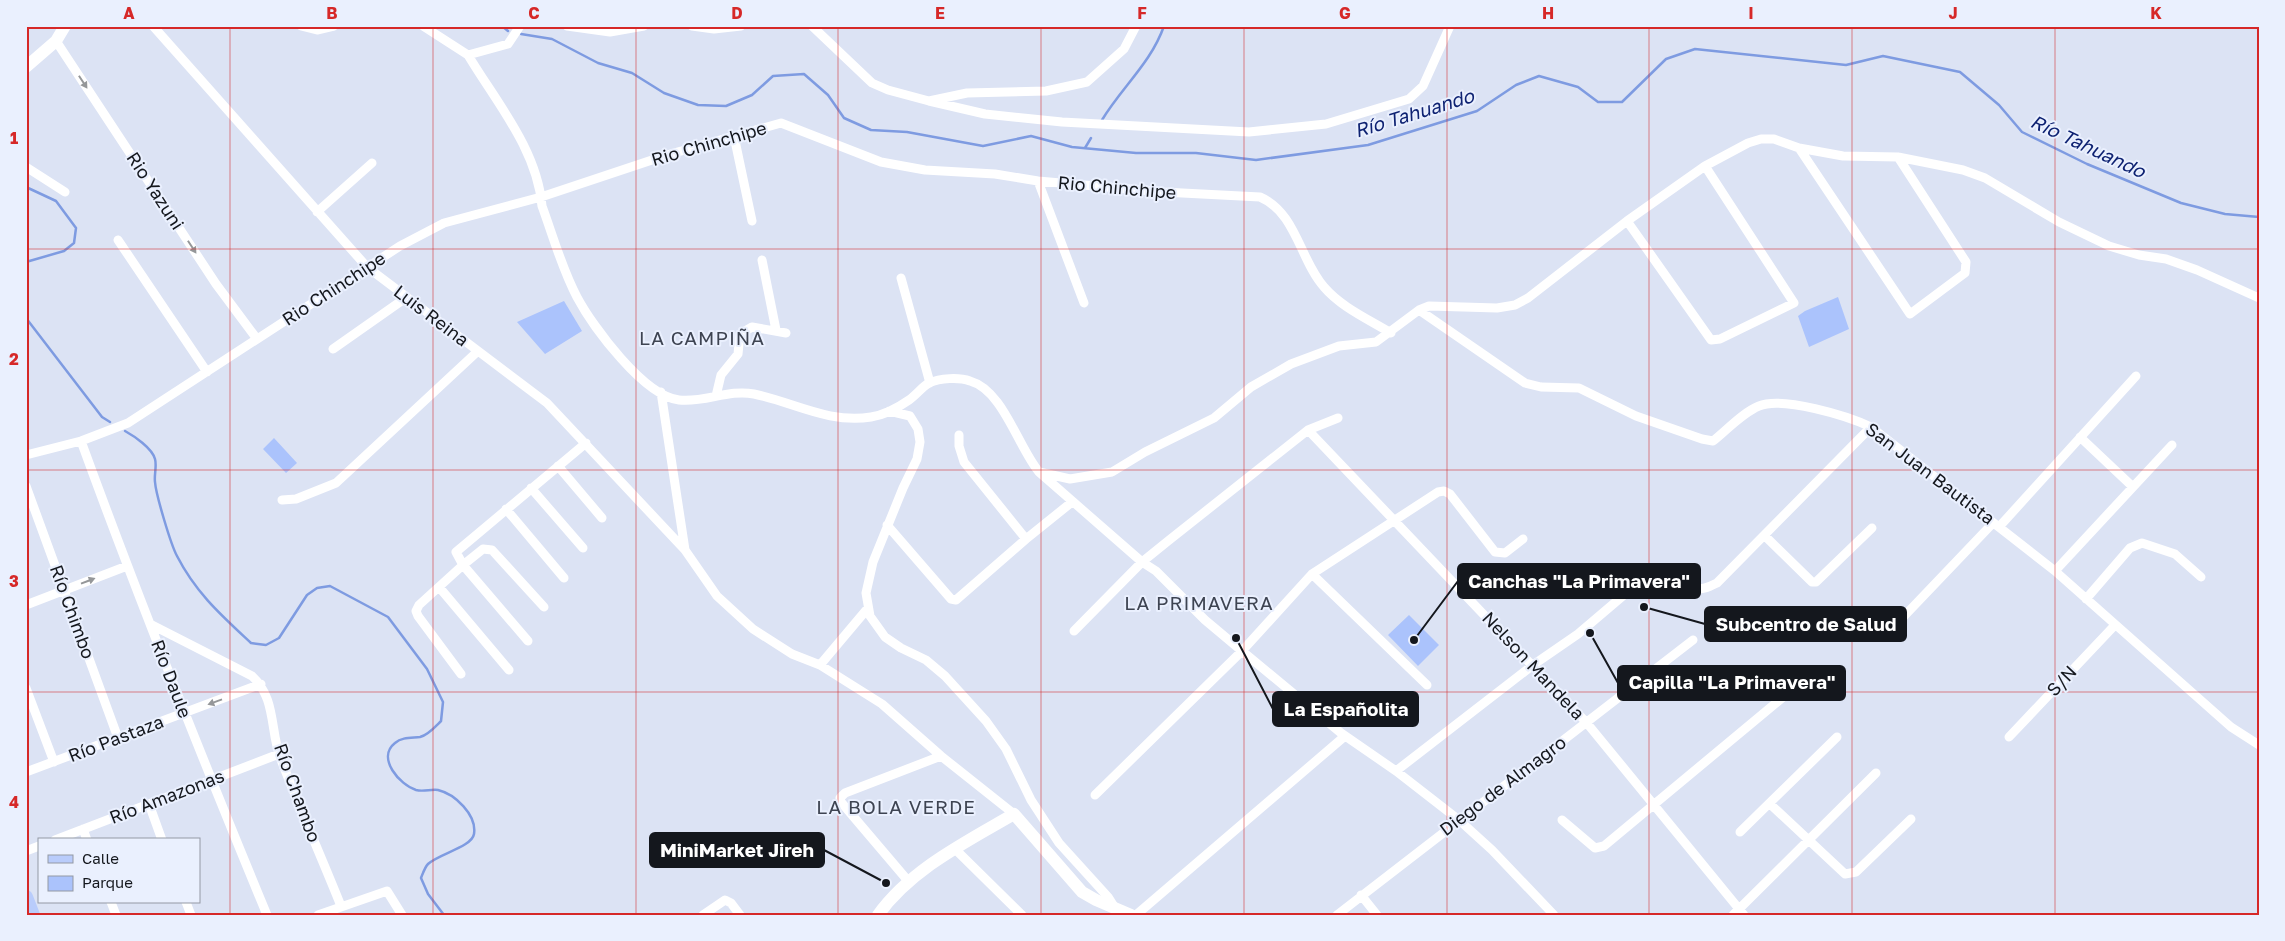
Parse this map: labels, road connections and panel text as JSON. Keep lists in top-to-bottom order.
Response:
{
  "streets": {
    "street": [
      "Rio Chinchipe",
      "Rio Yazuni",
      "Luis Reina",
      "San Juan Bautista",
      "Río Chimbo",
      "Nelson Mandela",
      "Río Daule",
      "S/N",
      "Río Pastaza",
      "Diego de Almagro",
      "Río Chambo",
      "Río Amazonas"
    ]
  },
  "crossings": [
    ["Rio Chinchipe", "Rio Yazuni"],
    ["Rio Chinchipe", "Luis Reina"],
    ["Rio Chinchipe", "Río Daule"],
    ["San Juan Bautista", "S/N"],
    ["Río Chimbo", "Río Pastaza"],
    ["Nelson Mandela", "Diego de Almagro"],
    ["Río Daule", "Río Pastaza"],
    ["Río Daule", "Río Amazonas"],
    ["Río Pastaza", "Río Chambo"],
    ["Río Chambo", "Río Amazonas"]
  ],
  "districts": ["LA CAMPIÑA", "LA PRIMAVERA", "LA BOLA VERDE"],
  "water": ["Río Tahuando"],
  "places": [
    "Subcentro de Salud",
    "Capilla \"La Primavera\"",
    "La Españolita",
    "Canchas \"La Primavera\"",
    "MiniMarket Jireh"
  ],
  "legend": ["Calle", "Parque"],
  "grid": {
    "columns": [
      "A",
      "B",
      "C",
      "D",
      "E",
      "F",
      "G",
      "H",
      "I",
      "J",
      "K"
    ],
    "rows": [
      "1",
      "2",
      "3",
      "4"
    ]
  }
}
